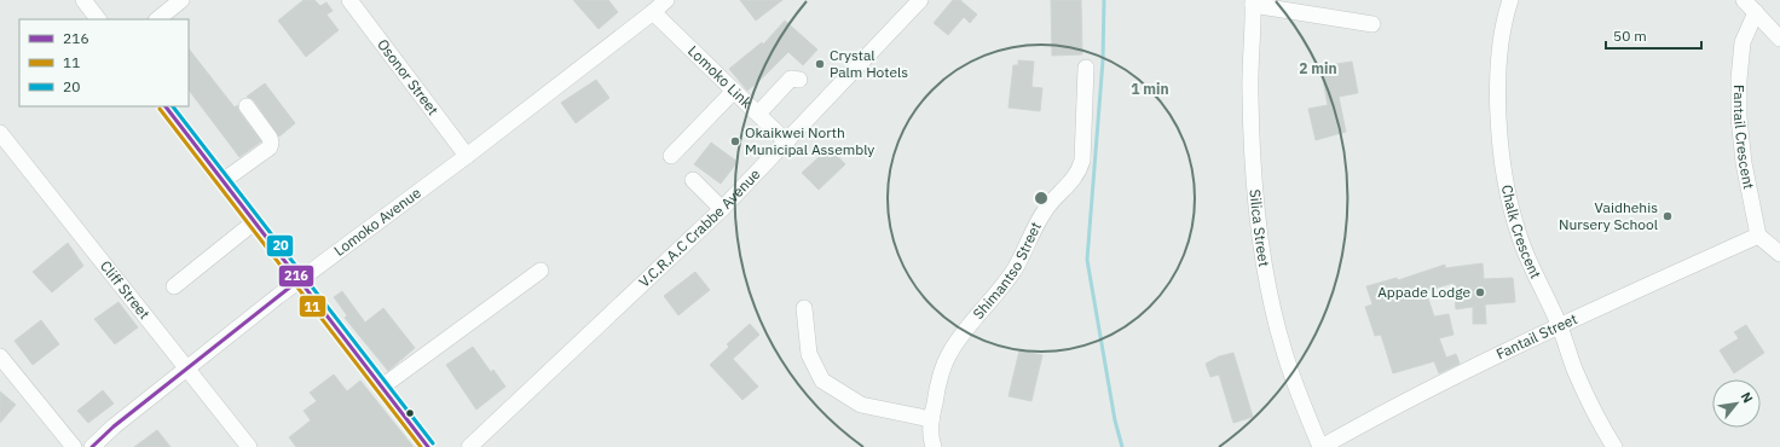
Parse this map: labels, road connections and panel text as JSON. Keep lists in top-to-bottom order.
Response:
{
  "streets": {
    "street": [
      "Osonor Street",
      "Lomoko Link",
      "Fantail Crescent",
      "Lomoko Avenue",
      "V.C.R.A.C Crabbe Avenue",
      "Silica Street",
      "Chalk Crescent",
      "Shimantso Street",
      "Cliff Street",
      "Fantail Street"
    ]
  },
  "crossings": [
    ["Osonor Street", "Lomoko Avenue"],
    ["Lomoko Link", "Lomoko Avenue"],
    ["Lomoko Link", "V.C.R.A.C Crabbe Avenue"],
    ["Fantail Crescent", "Fantail Street"],
    ["Lomoko Avenue", "Cliff Street"],
    ["Silica Street", "Fantail Street"],
    ["Chalk Crescent", "Fantail Street"]
  ],
  "places": [
    "Crystal Palm Hotels",
    "Okaikwei North Municipal Assembly",
    "Vaidhehis Nursery School",
    "Appade Lodge"
  ],
  "lines": ["transit line 216", "transit line 20", "transit line 11"],
  "legend": ["216", "11", "20"],
  "scale_bar": "50 m",
  "north": "top right",
  "rings": ["2 min", "1 min"]
}
